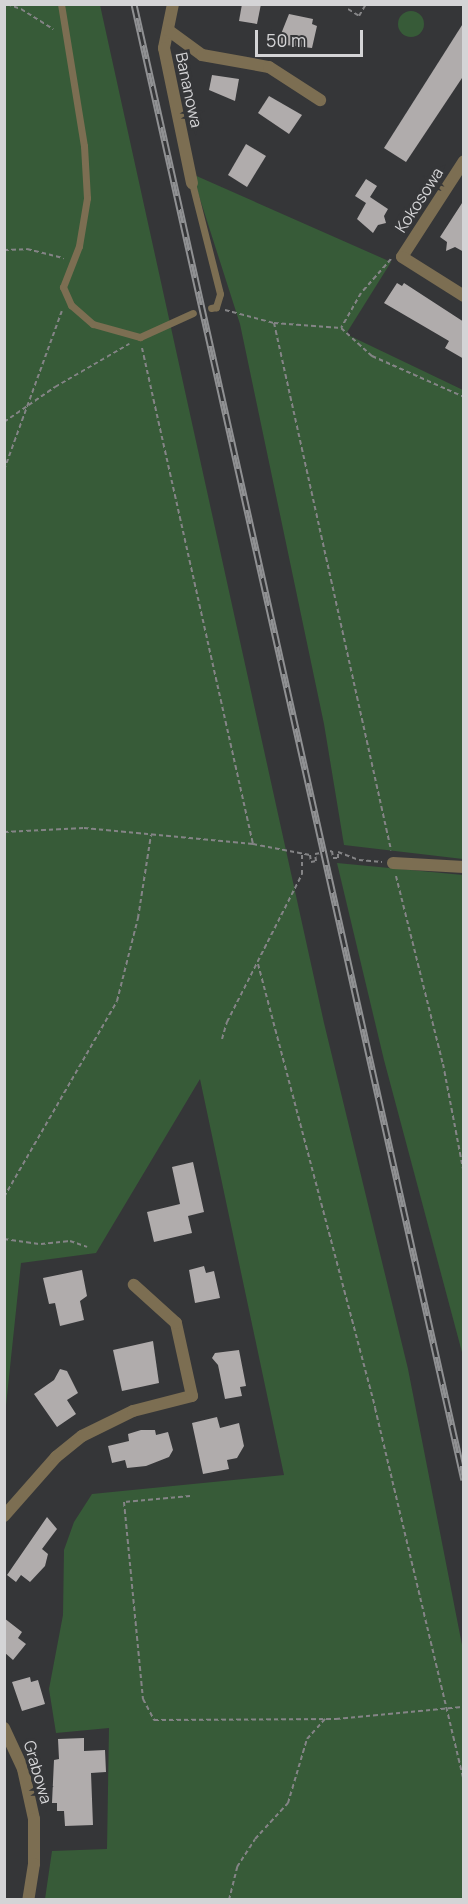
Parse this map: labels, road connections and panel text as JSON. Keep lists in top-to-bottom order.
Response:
{
  "streets": {
    "street": ["Bananowa", "Kokosowa", "Grabowa"]
  },
  "scale_bar": "50 m"
}
